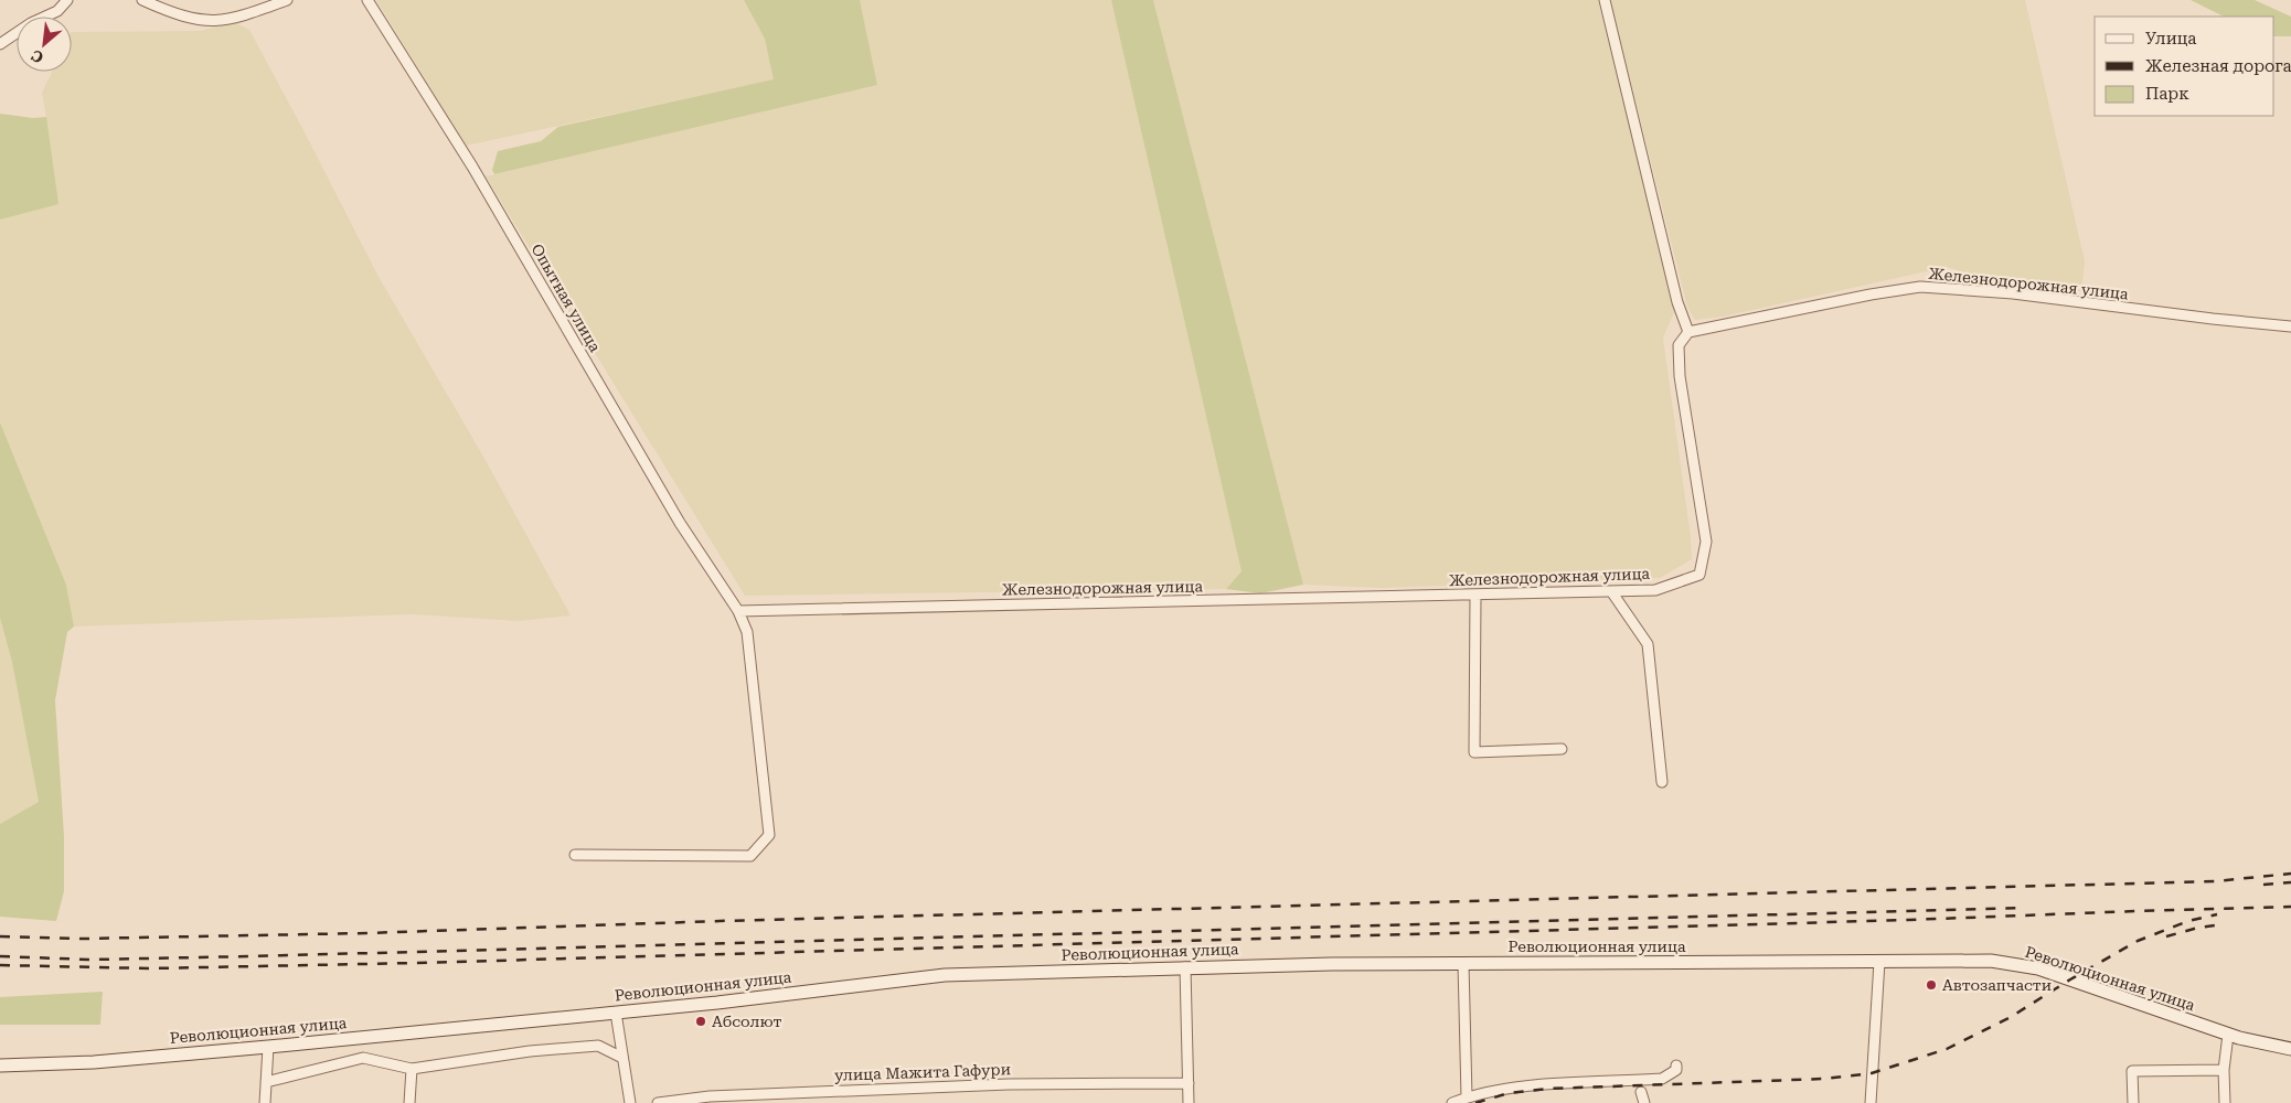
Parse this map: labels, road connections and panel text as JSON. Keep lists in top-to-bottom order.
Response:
{
  "streets": {
    "main road": ["Революционная улица"],
    "street": ["Железнодорожная улица", "Опытная улица", "улица Мажита Гафури"]
  },
  "crossings": [
    ["Железнодорожная улица", "Опытная улица"]
  ],
  "places": ["Автозапчасти", "Абсолют"],
  "legend": ["Улица", "Железная дорога", "Парк"],
  "north": "bottom left"
}
